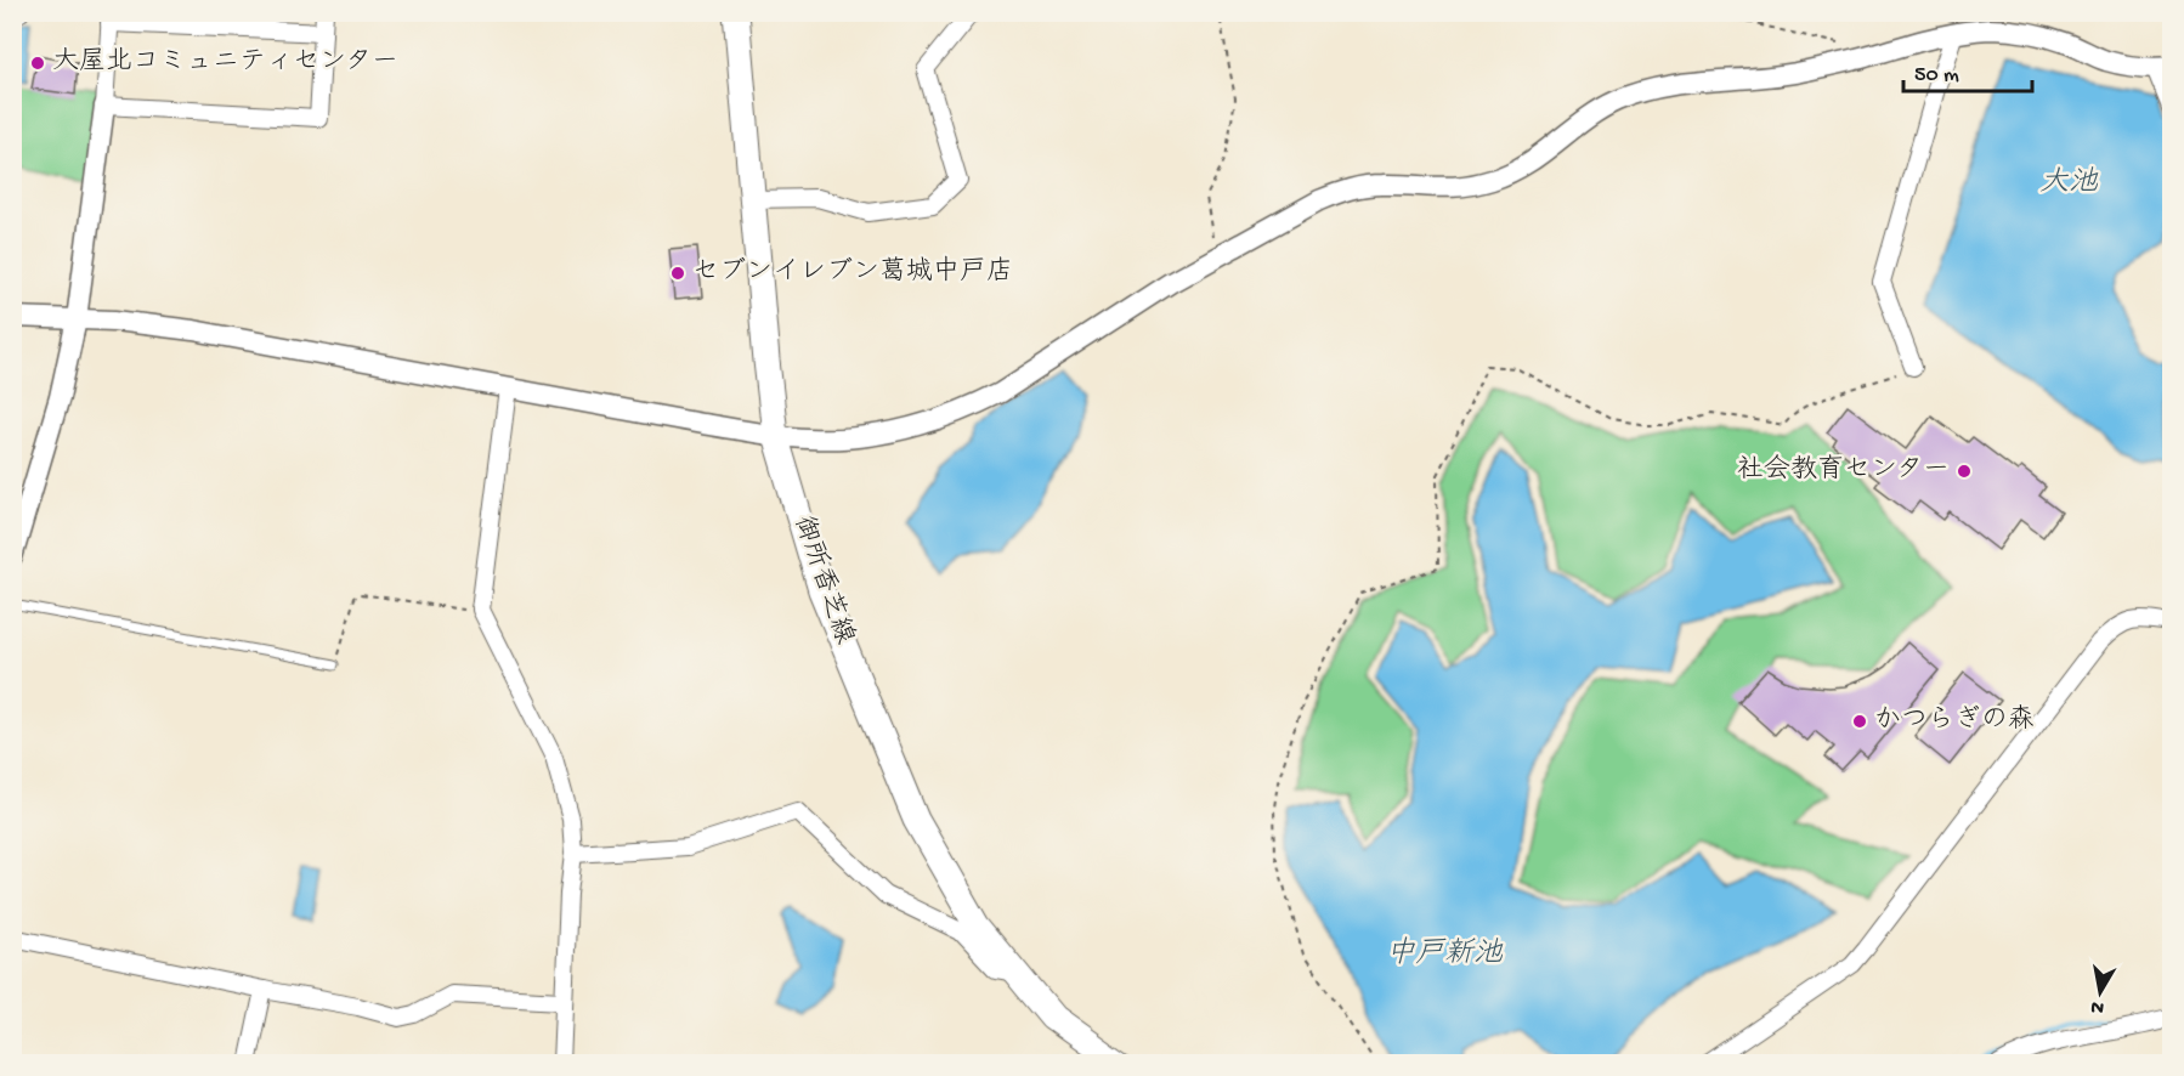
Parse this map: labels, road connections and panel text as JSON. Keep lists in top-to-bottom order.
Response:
{
  "streets": {
    "main road": ["御所香芝線"]
  },
  "water": ["大池", "中戸新池"],
  "places": [
    "大屋北コミュニティセンター",
    "セブンイレブン葛城中戸店",
    "社会教育センター",
    "かつらぎの森"
  ],
  "scale_bar": "50 m",
  "north": "bottom"
}
